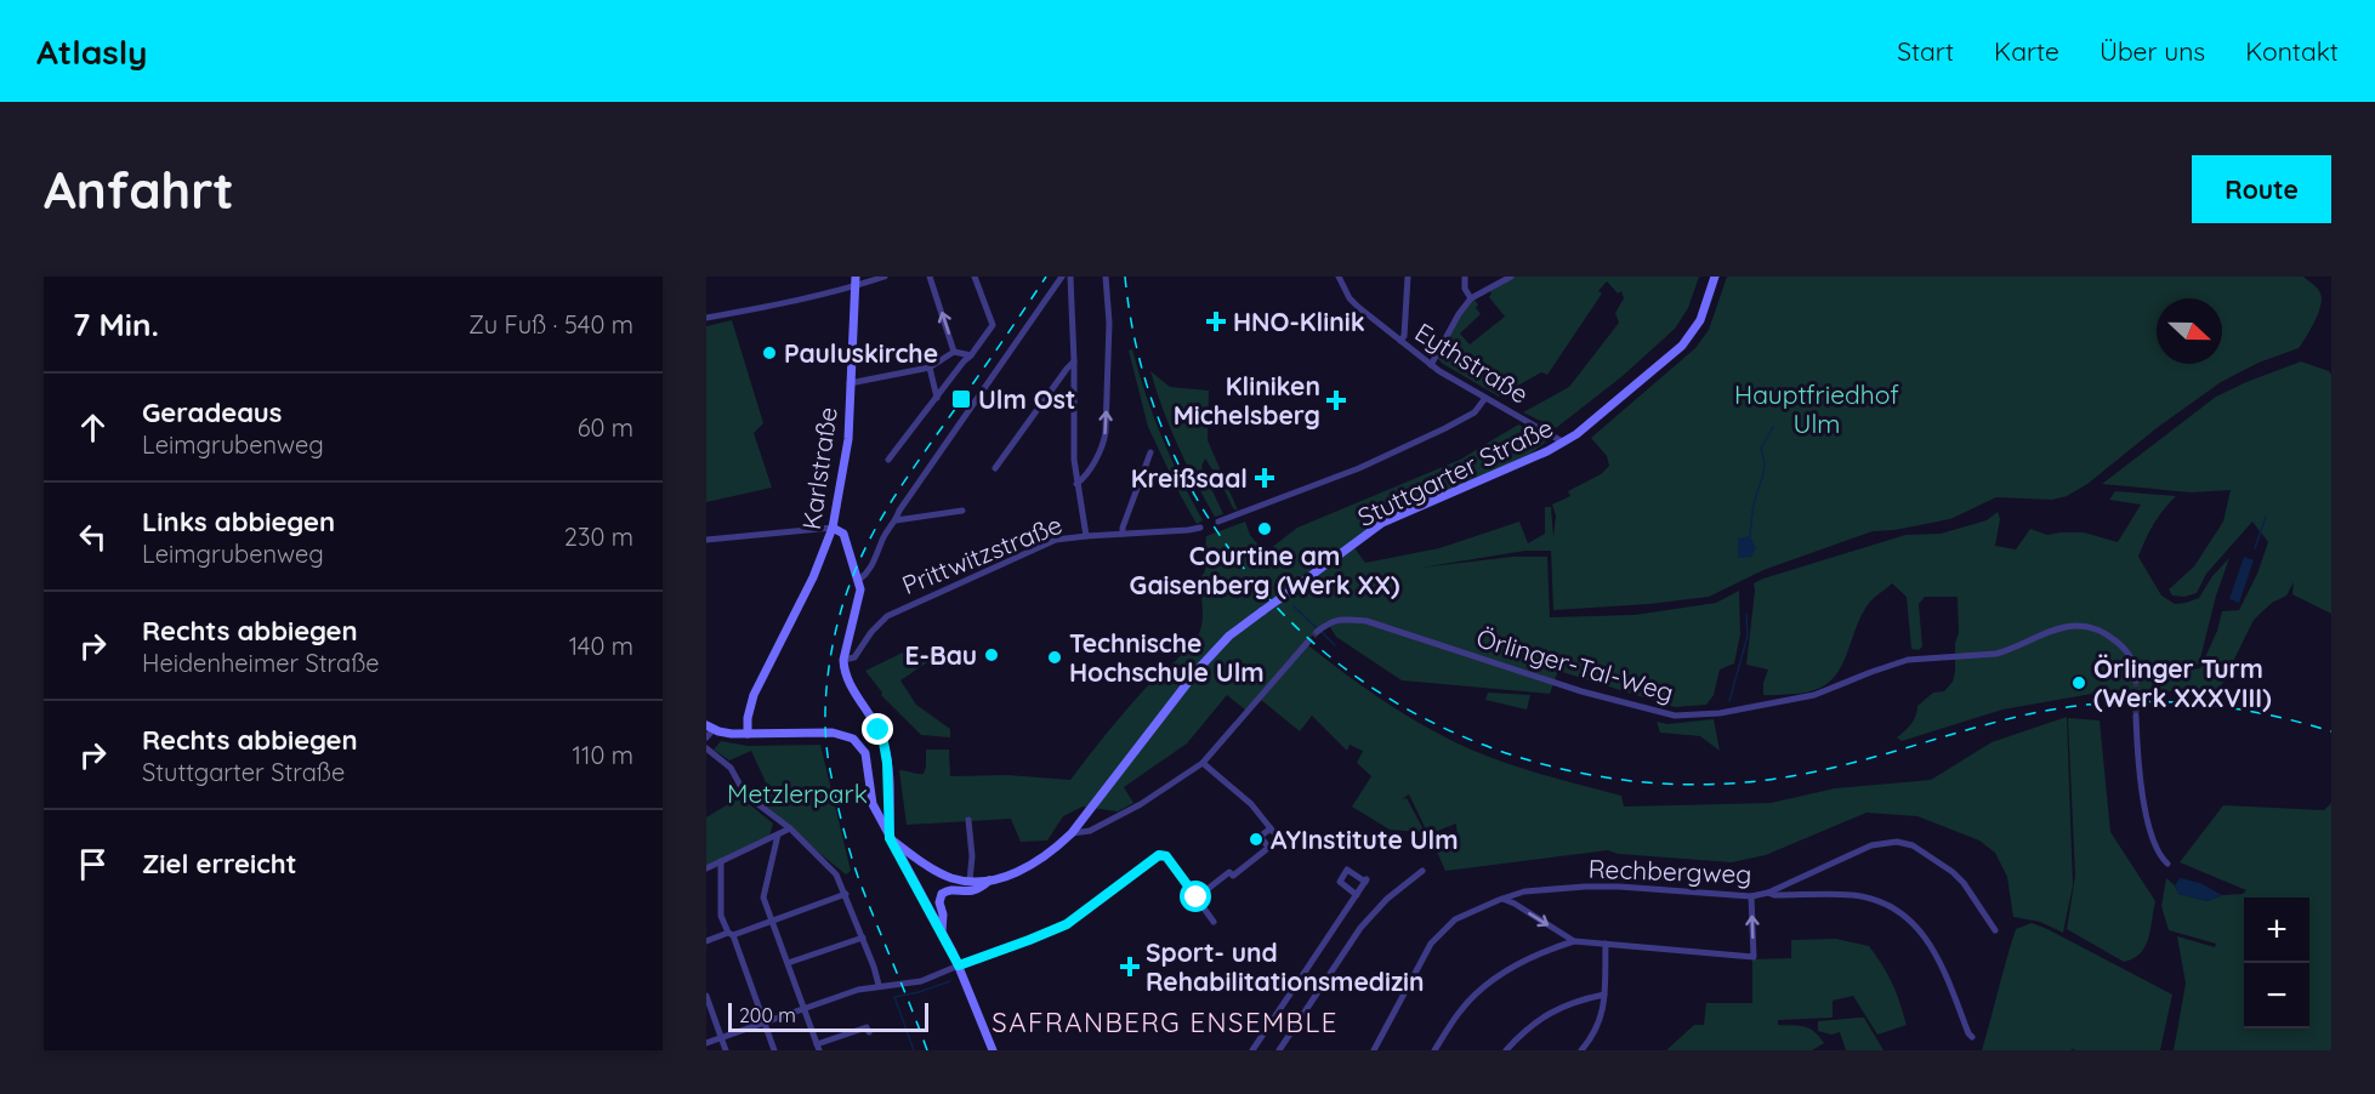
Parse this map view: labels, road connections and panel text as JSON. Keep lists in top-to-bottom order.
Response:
{
  "streets": {
    "main road": ["Karlstraße", "Stuttgarter Straße"],
    "street": [
      "Eythstraße",
      "Prittwitzstraße",
      "Örlinger-Tal-Weg",
      "Rechbergweg"
    ]
  },
  "crossings": [
    ["Eythstraße", "Stuttgarter Straße"]
  ],
  "districts": ["SAFRANBERG ENSEMBLE"],
  "parks": ["Hauptfriedhof Ulm", "Metzlerpark"],
  "places": {
    "health": [
      "HNO-Klinik",
      "Kliniken Michelsberg",
      "Kreißsaal",
      "Sport- und Rehabilitationsmedizin"
    ],
    "other": [
      "Pauluskirche",
      "Courtine am Gaisenberg (Werk XX)",
      "E-Bau",
      "Technische Hochschule Ulm",
      "Örlinger Turm (Werk XXXVIII)",
      "AYInstitute Ulm"
    ],
    "transit": ["Ulm Ost"]
  },
  "scale_bar": "200 m",
  "north": "right",
  "page": {
    "header": "Atlasly",
    "nav": [
      "Start",
      "Karte",
      "Über uns",
      "Kontakt"
    ],
    "buttons": "Route",
    "title": "Anfahrt",
    "heading": ["7 Min.", "Zu Fuß · 540 m"],
    "list": [
      ["Geradeaus", "Leimgrubenweg", "60 m"],
      ["Links abbiegen", "Leimgrubenweg", "230 m"],
      ["Rechts abbiegen", "Heidenheimer Straße", "140 m"],
      ["Rechts abbiegen", "Stuttgarter Straße", "110 m"],
      "Ziel erreicht"
    ],
    "map_buttons": ["+", "−"],
    "scale": "200 m"
  }
}
